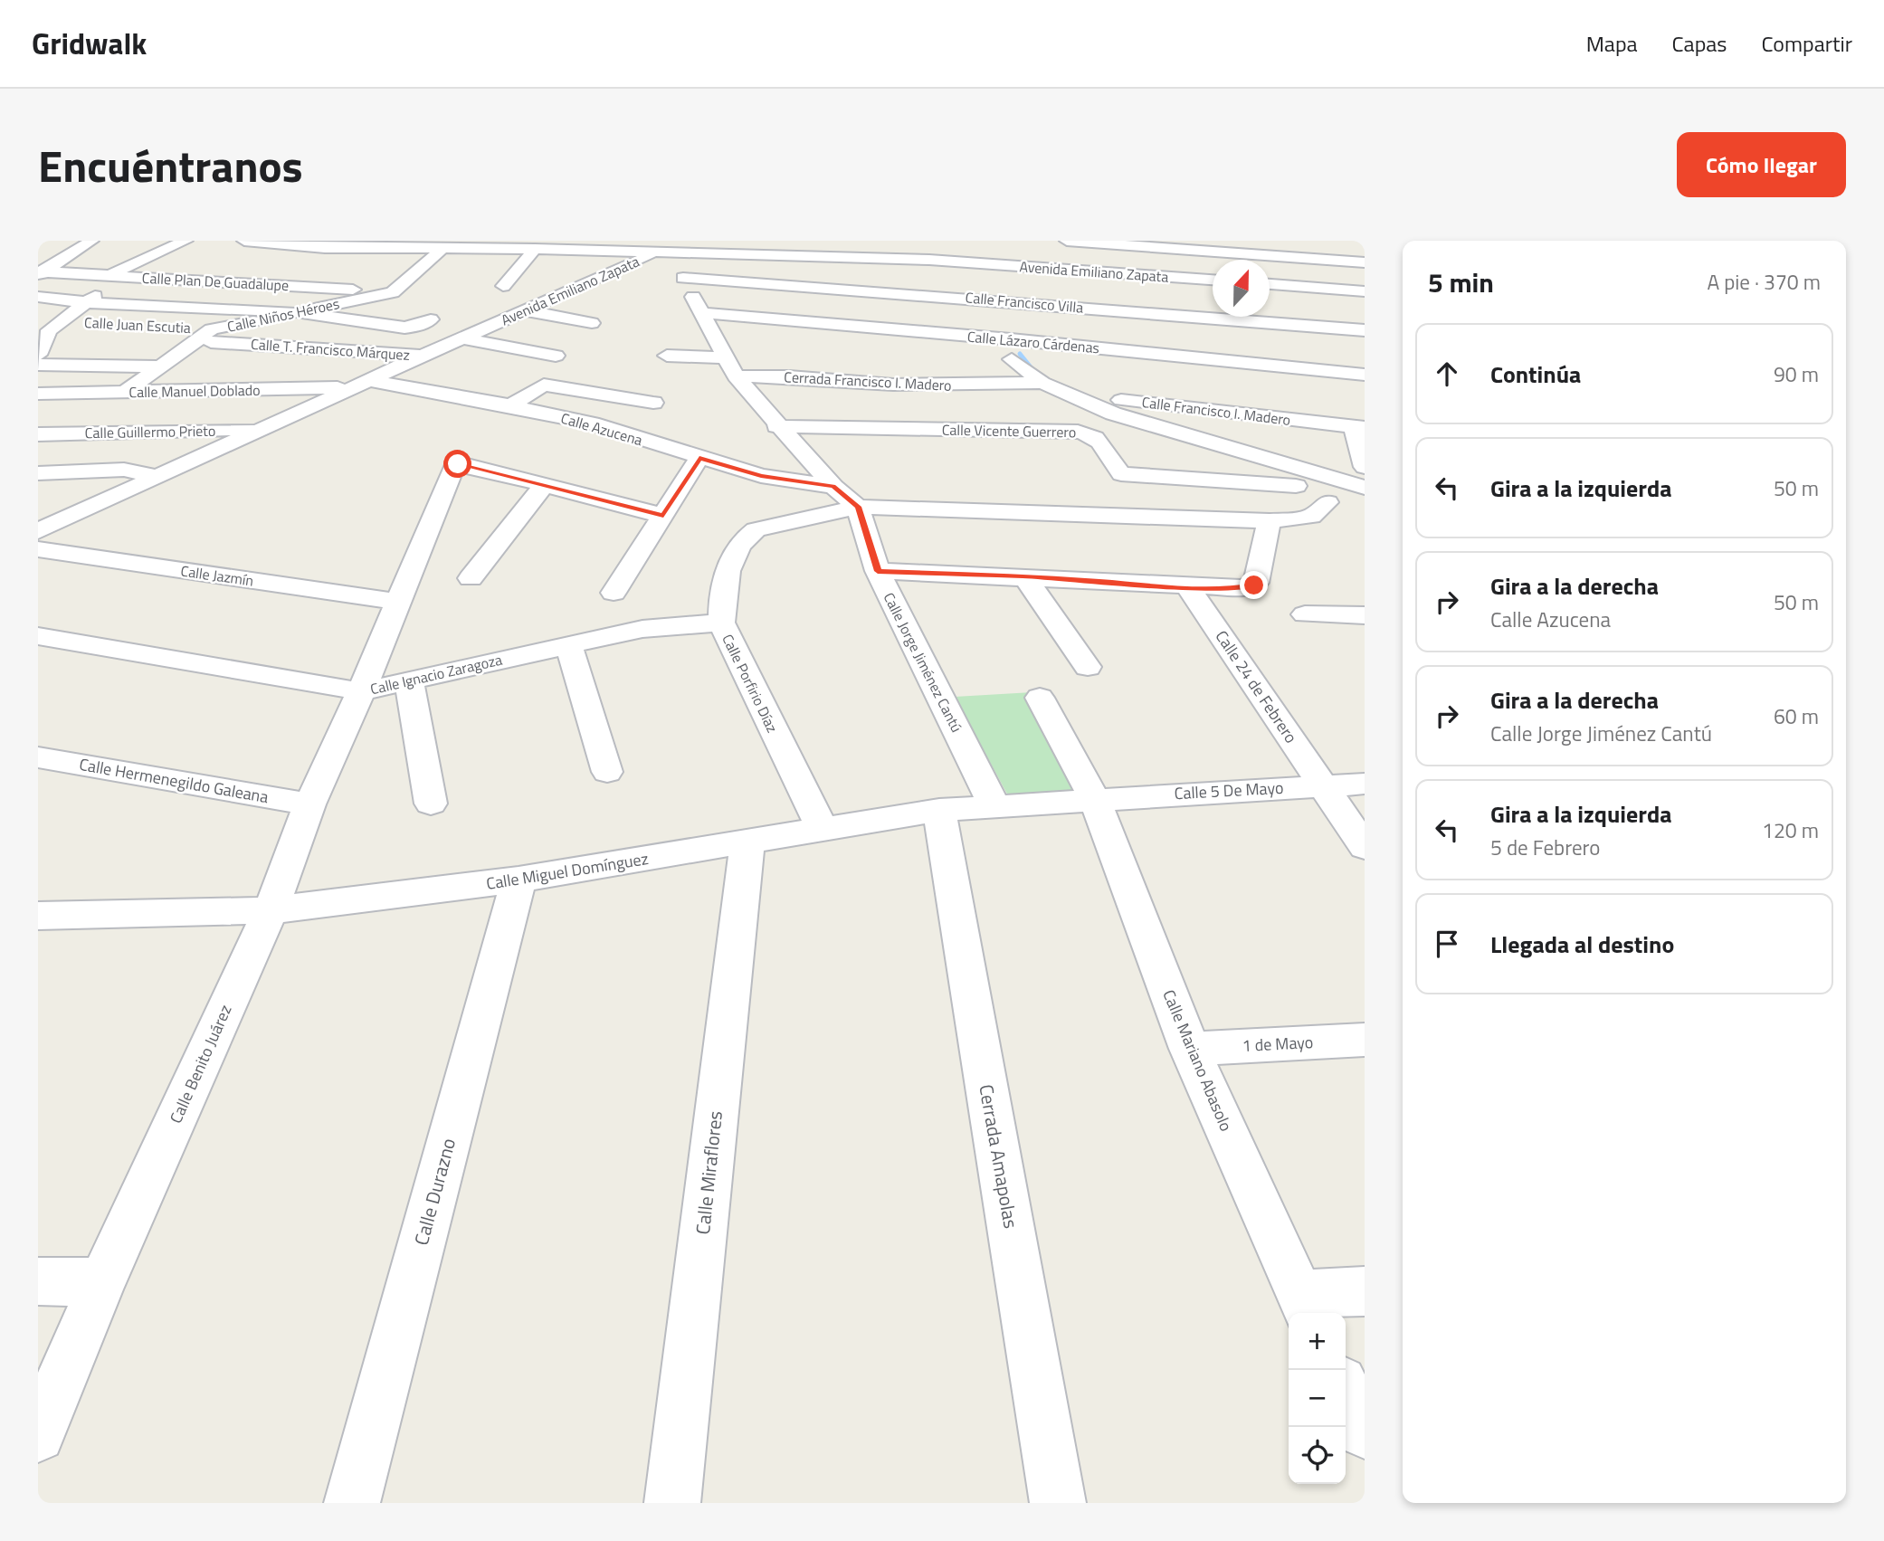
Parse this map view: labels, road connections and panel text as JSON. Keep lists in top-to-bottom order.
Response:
{
  "streets": {
    "street": [
      "Avenida Emiliano Zapata",
      "Calle Plan De Guadalupe",
      "Calle Francisco Villa",
      "Calle Niños Héroes",
      "Calle Juan Escutia",
      "Calle Lázaro Cárdenas",
      "Calle T. Francisco Márquez",
      "Cerrada Francisco I. Madero",
      "Calle Manuel Doblado",
      "Calle Francisco I. Madero",
      "Calle Azucena",
      "Calle Vicente Guerrero",
      "Calle Guillermo Prieto",
      "Calle Jazmín",
      "Calle Jorge Jiménez Cantú",
      "Calle Ignacio Zaragoza",
      "Calle Porfirio Díaz",
      "Calle 24 de Febrero",
      "Calle Hermenegildo Galeana",
      "Calle 5 De Mayo",
      "Calle Miguel Domínguez",
      "1 de Mayo",
      "Calle Mariano Abasolo",
      "Calle Benito Juárez",
      "Cerrada Amapolas",
      "Calle Miraflores",
      "Calle Durazno"
    ]
  },
  "crossings": [
    ["Avenida Emiliano Zapata", "Calle T. Francisco Márquez"],
    ["Avenida Emiliano Zapata", "Calle Manuel Doblado"],
    ["Avenida Emiliano Zapata", "Calle Azucena"],
    ["Avenida Emiliano Zapata", "Calle Guillermo Prieto"],
    ["Calle Plan De Guadalupe", "Calle Niños Héroes"],
    ["Calle Niños Héroes", "Calle Juan Escutia"],
    ["Calle Niños Héroes", "Calle T. Francisco Márquez"],
    ["Calle Niños Héroes", "Calle Manuel Doblado"],
    ["Calle Juan Escutia", "Calle T. Francisco Márquez"],
    ["Calle Manuel Doblado", "Calle Azucena"],
    ["Calle Jazmín", "Calle Benito Juárez"],
    ["Calle Jorge Jiménez Cantú", "Calle Porfirio Díaz"],
    ["Calle Jorge Jiménez Cantú", "Calle Miguel Domínguez"],
    ["Calle Ignacio Zaragoza", "Calle Porfirio Díaz"],
    ["Calle Ignacio Zaragoza", "Calle Benito Juárez"],
    ["Calle Porfirio Díaz", "Calle Miguel Domínguez"],
    ["Calle 24 de Febrero", "Calle 5 De Mayo"],
    ["Calle Hermenegildo Galeana", "Calle Benito Juárez"],
    ["Calle 5 De Mayo", "Calle Miguel Domínguez"],
    ["Calle 5 De Mayo", "Calle Mariano Abasolo"],
    ["Calle Miguel Domínguez", "Calle Mariano Abasolo"],
    ["Calle Miguel Domínguez", "Calle Benito Juárez"],
    ["Calle Miguel Domínguez", "Cerrada Amapolas"],
    ["Calle Miguel Domínguez", "Calle Miraflores"],
    ["Calle Miguel Domínguez", "Calle Durazno"],
    ["1 de Mayo", "Calle Mariano Abasolo"]
  ],
  "north": "top",
  "page": {
    "header": "Gridwalk",
    "nav": ["Mapa", "Capas", "Compartir"],
    "title": "Encuéntranos",
    "buttons": "Cómo llegar",
    "heading": ["5 min", "A pie · 370 m"],
    "list": [
      ["Continúa", "90 m"],
      ["Gira a la izquierda", "50 m"],
      ["Gira a la derecha", "Calle Azucena", "50 m"],
      ["Gira a la derecha", "Calle Jorge Jiménez Cantú", "60 m"],
      ["Gira a la izquierda", "5 de Febrero", "120 m"],
      "Llegada al destino"
    ],
    "map_buttons": ["+", "−"]
  }
}
